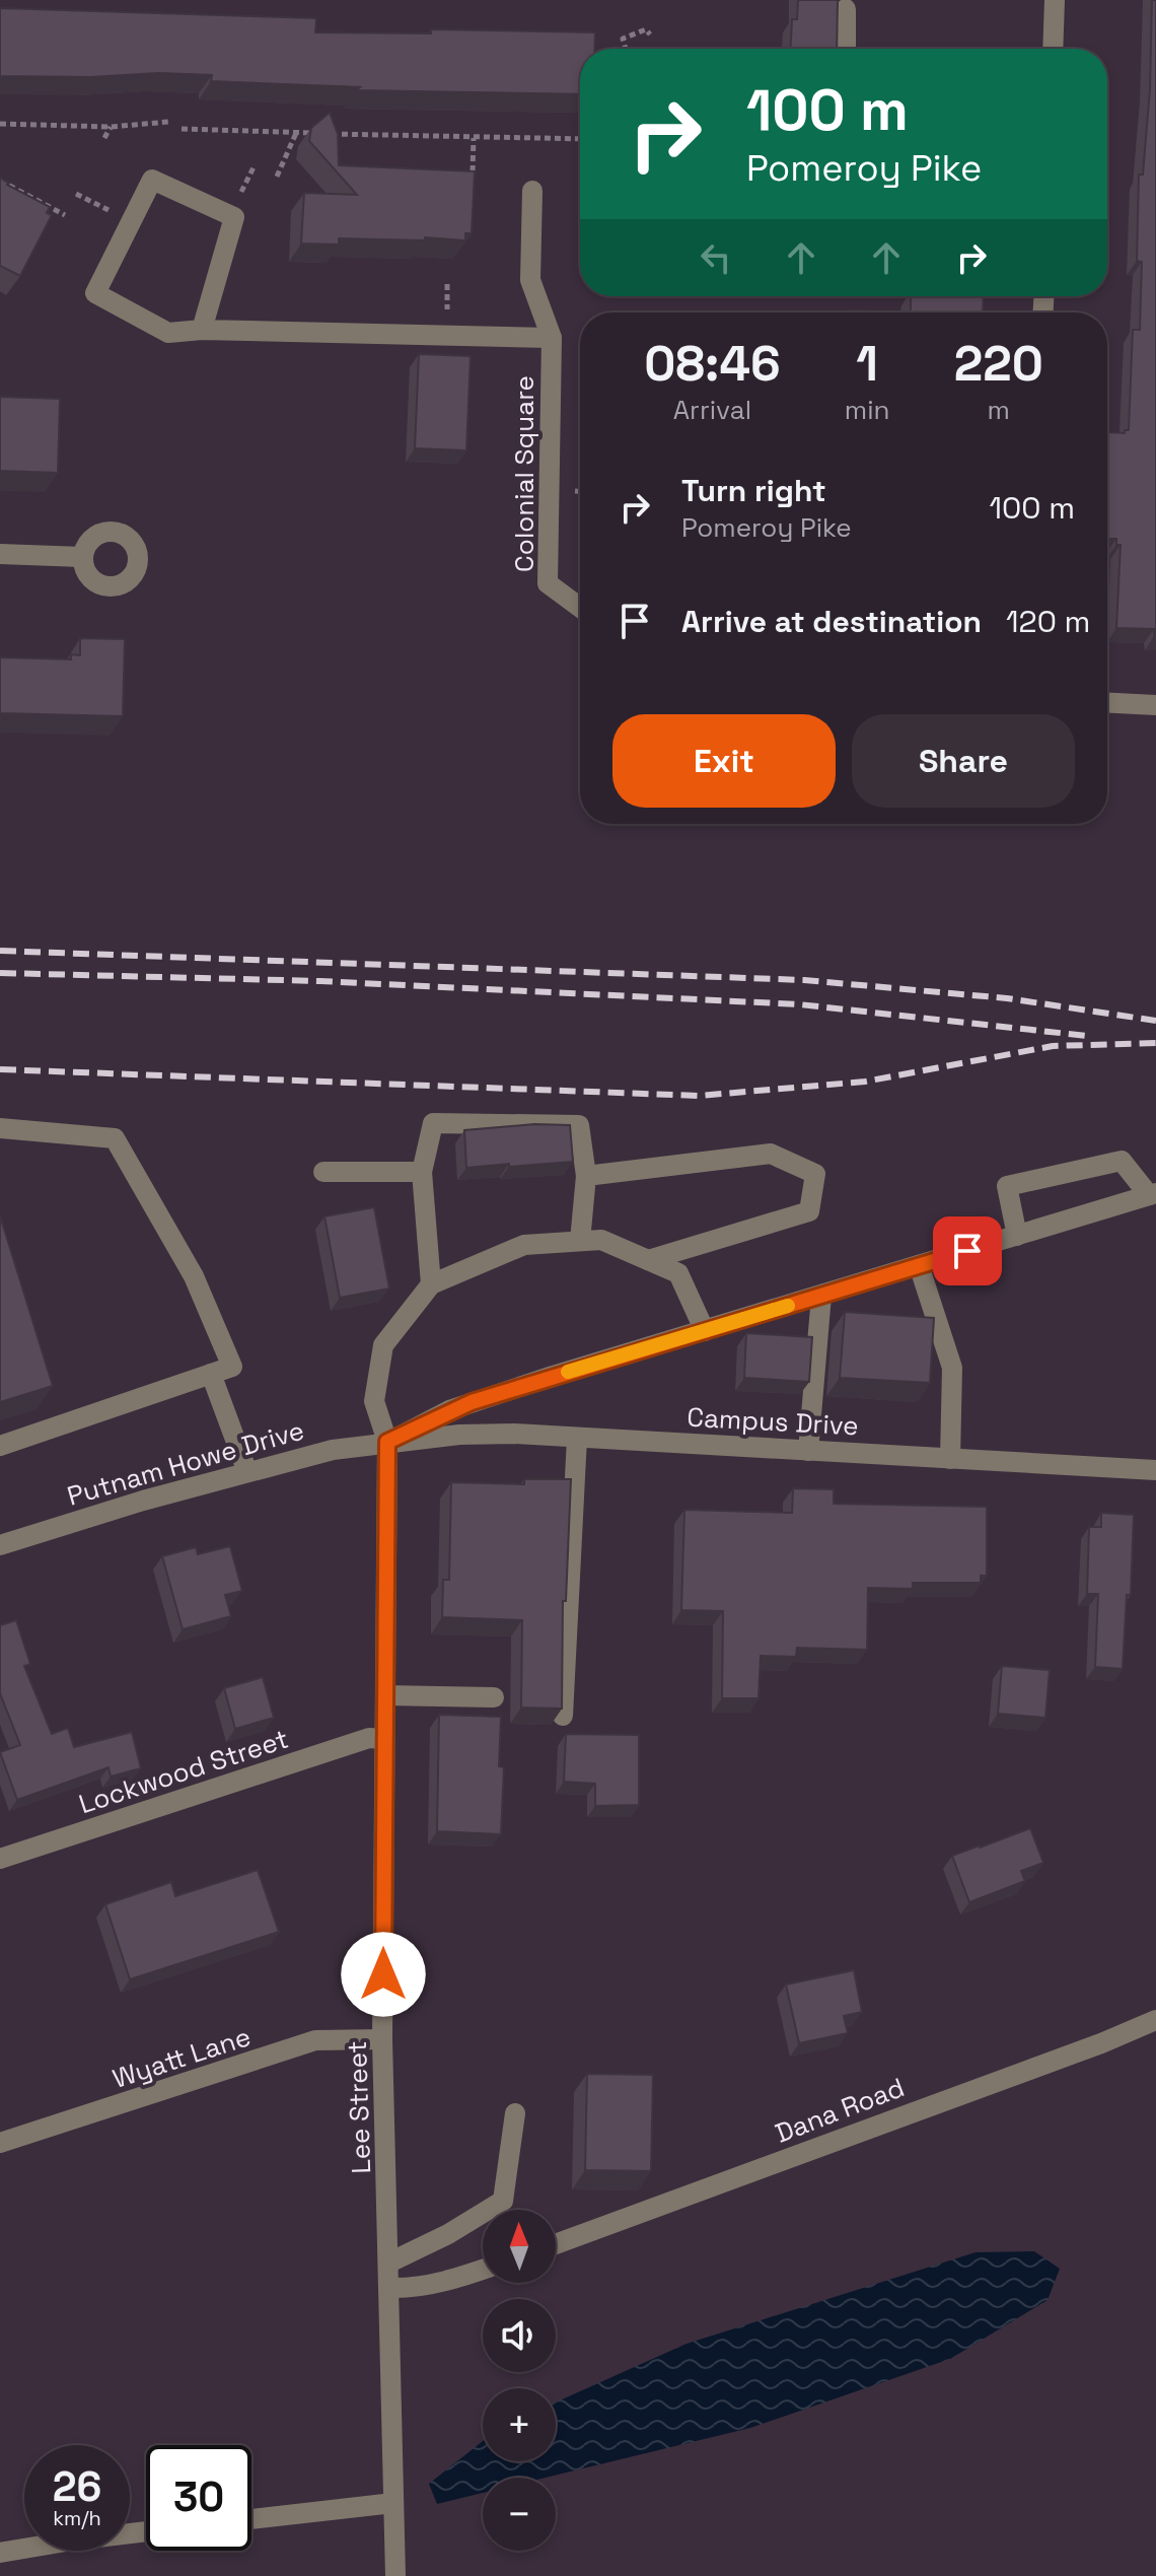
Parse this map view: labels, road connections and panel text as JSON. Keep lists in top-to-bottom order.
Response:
{
  "streets": {
    "street": [
      "Colonial Square",
      "Campus Drive",
      "Putnam Howe Drive",
      "Lockwood Street",
      "Wyatt Lane",
      "Lee Street",
      "Dana Road"
    ]
  },
  "crossings": [
    ["Campus Drive", "Putnam Howe Drive"],
    ["Campus Drive", "Lee Street"],
    ["Putnam Howe Drive", "Lee Street"],
    ["Lockwood Street", "Lee Street"],
    ["Wyatt Lane", "Lee Street"]
  ],
  "north": "top",
  "page": {
    "turn": ["100 m", "Pomeroy Pike"],
    "eta": [
      "08:46",
      "Arrival",
      "1",
      "min",
      "220",
      "m"
    ],
    "list": [
      {
        "name": "Turn right",
        "note": "Pomeroy Pike",
        "value": "100 m"
      },
      {
        "name": "Arrive at destination",
        "value": "120 m"
      }
    ],
    "buttons": ["Exit", "Share"],
    "map_buttons": ["+", "−"],
    "speed": "26 km/h",
    "limit": "30"
  }
}
